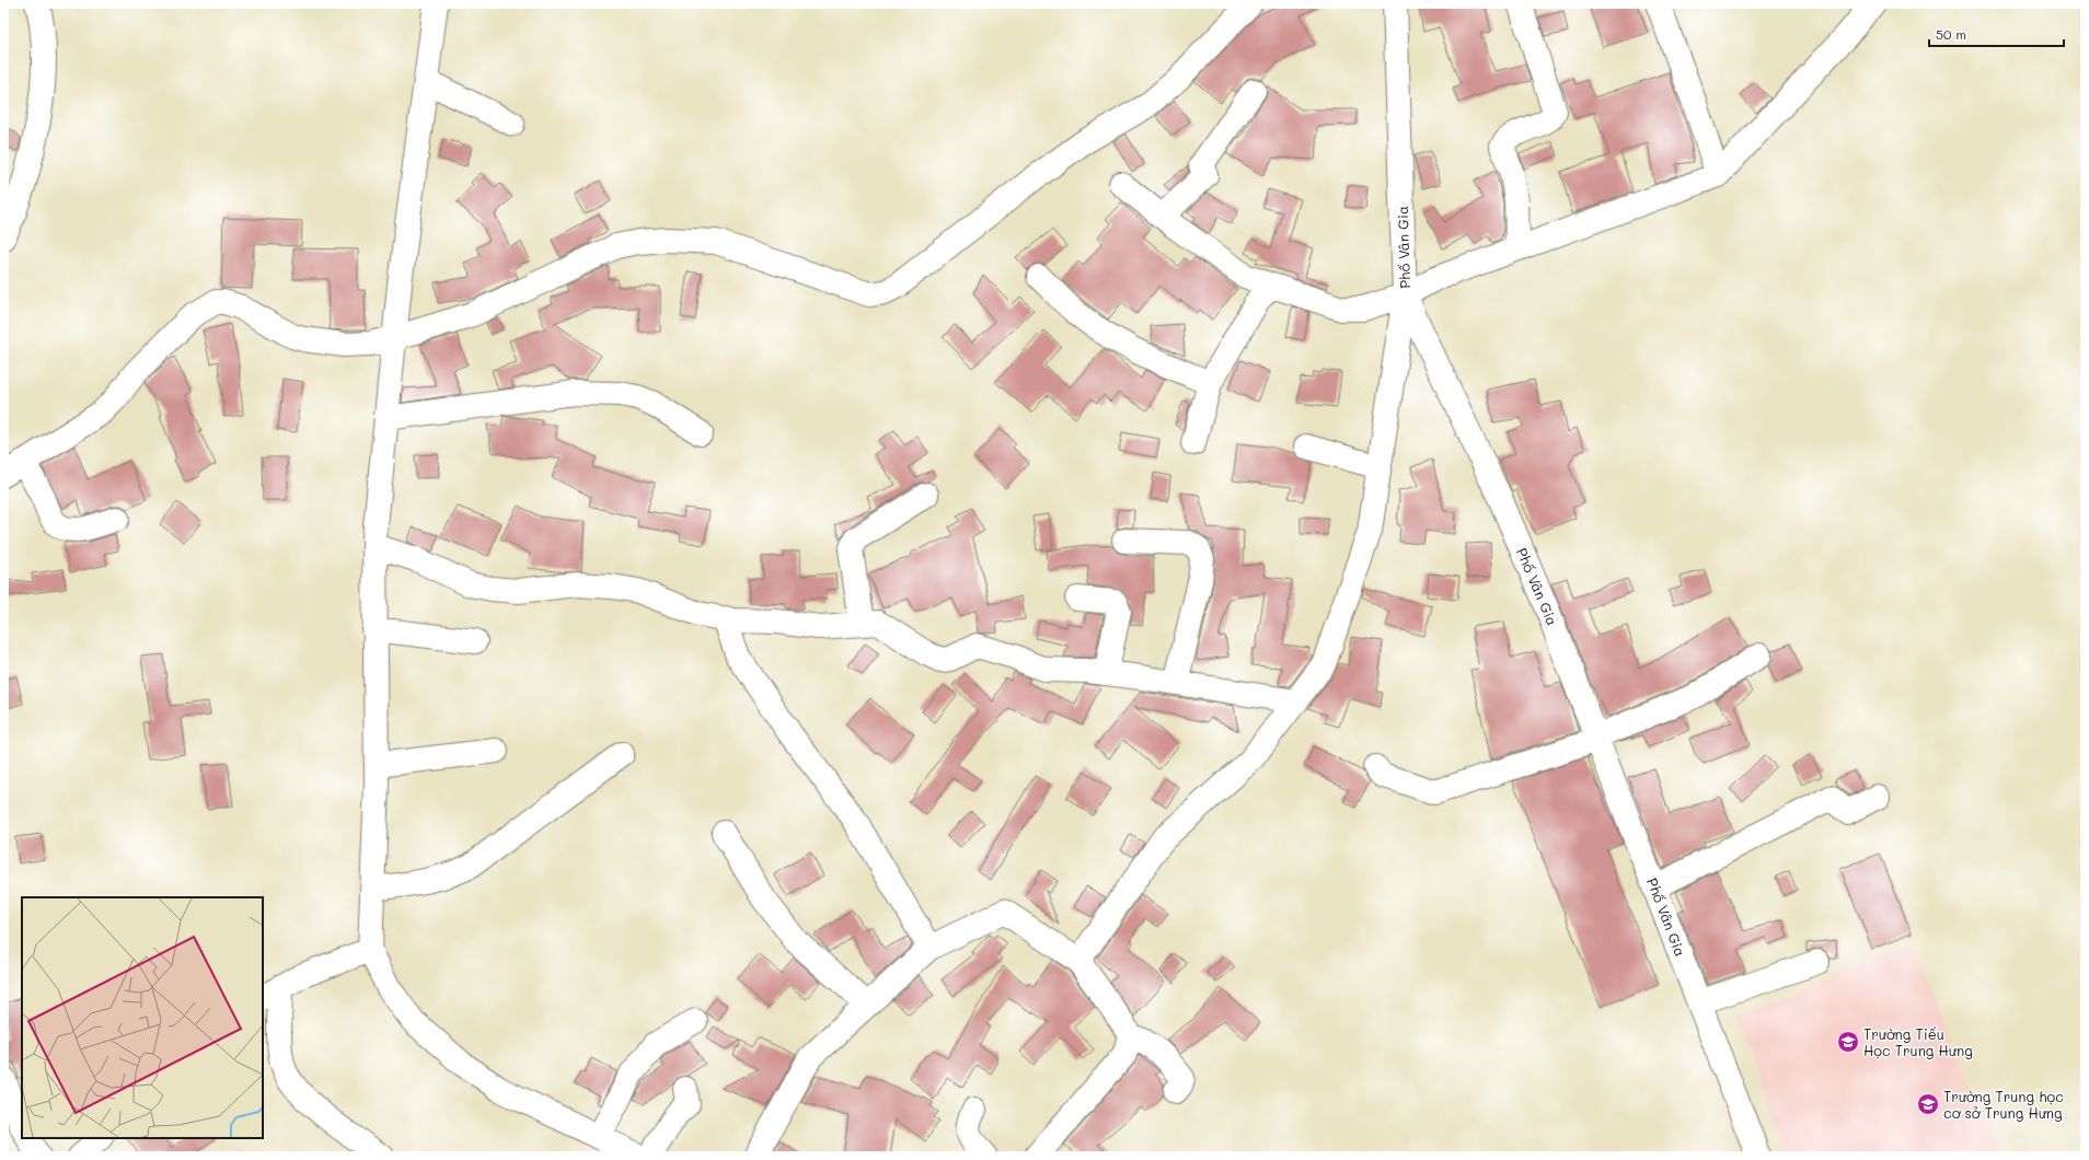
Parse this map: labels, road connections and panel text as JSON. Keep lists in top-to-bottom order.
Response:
{
  "streets": {
    "street": ["Phố Vân Gia"]
  },
  "places": {
    "school or university": ["Trường Tiểu Học Trung Hưng", "Trường Trung học cơ sở Trung Hưng"]
  },
  "scale_bar": "50 m"
}
